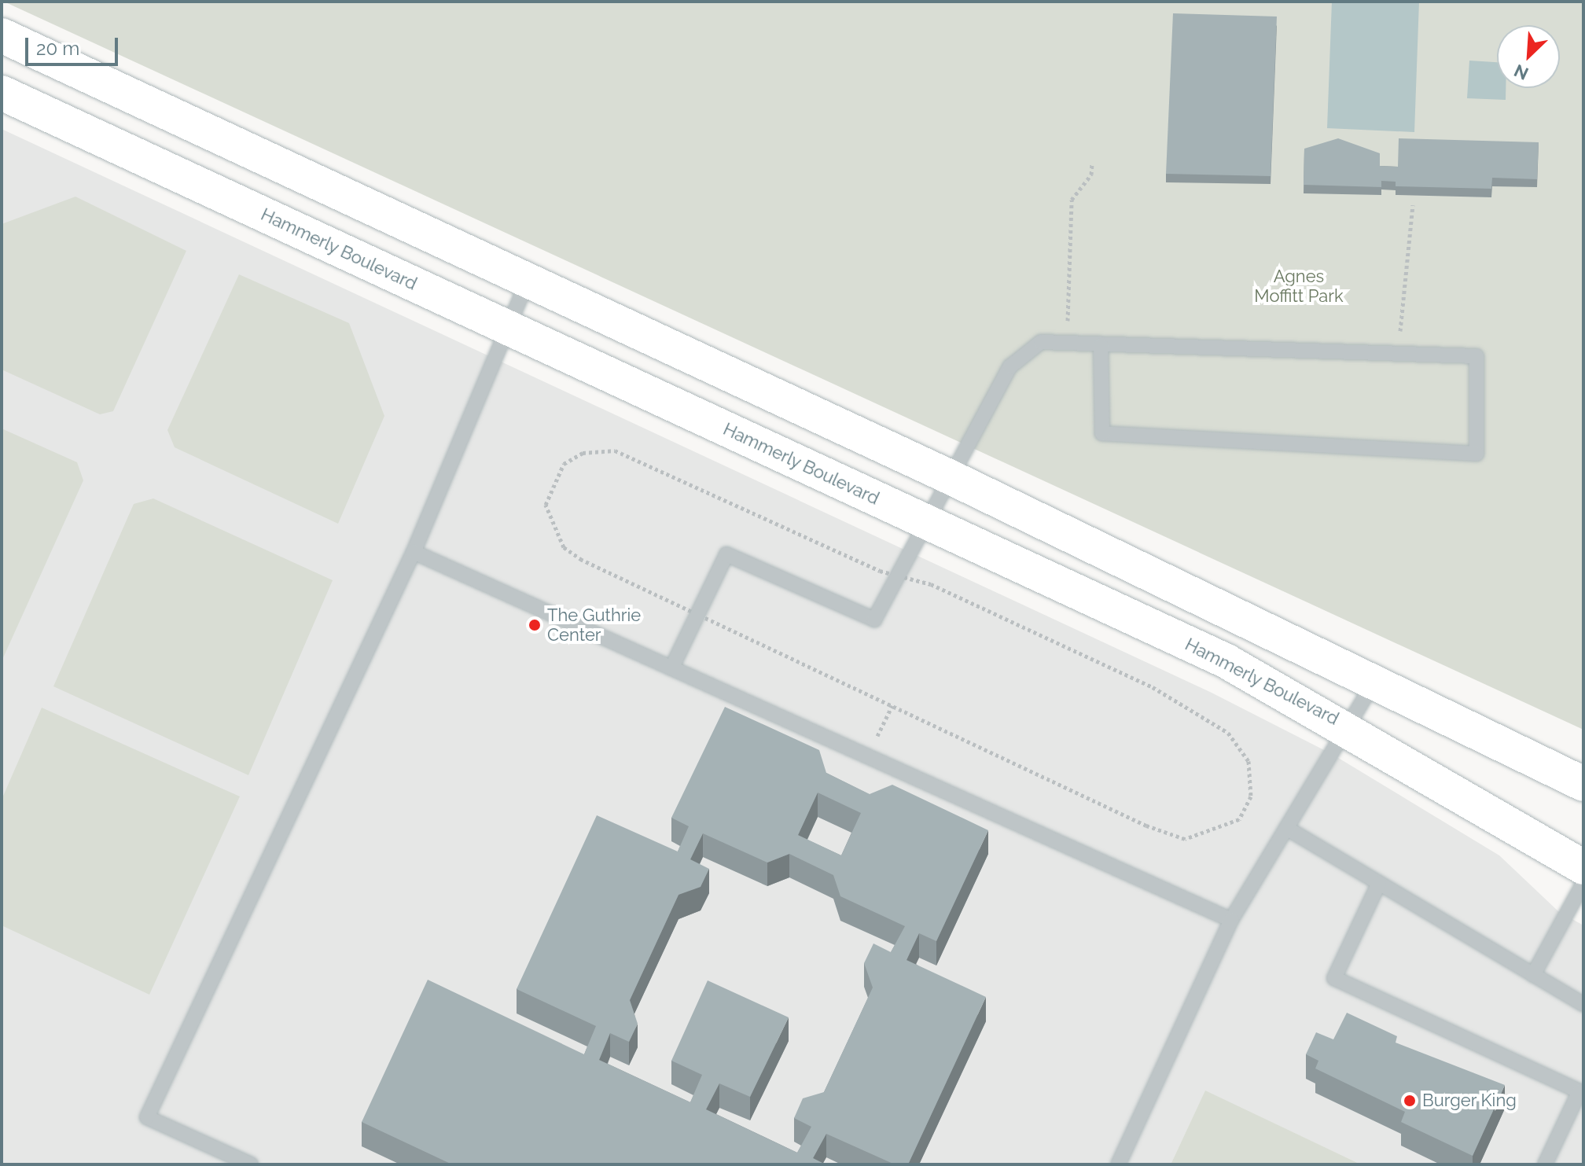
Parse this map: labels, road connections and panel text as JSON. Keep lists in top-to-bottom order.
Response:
{
  "streets": {
    "main road": ["Hammerly Boulevard"]
  },
  "parks": ["Agnes Moffitt Park"],
  "places": ["The Guthrie Center", "Burger King"],
  "scale_bar": "20 m",
  "north": "bottom left"
}
